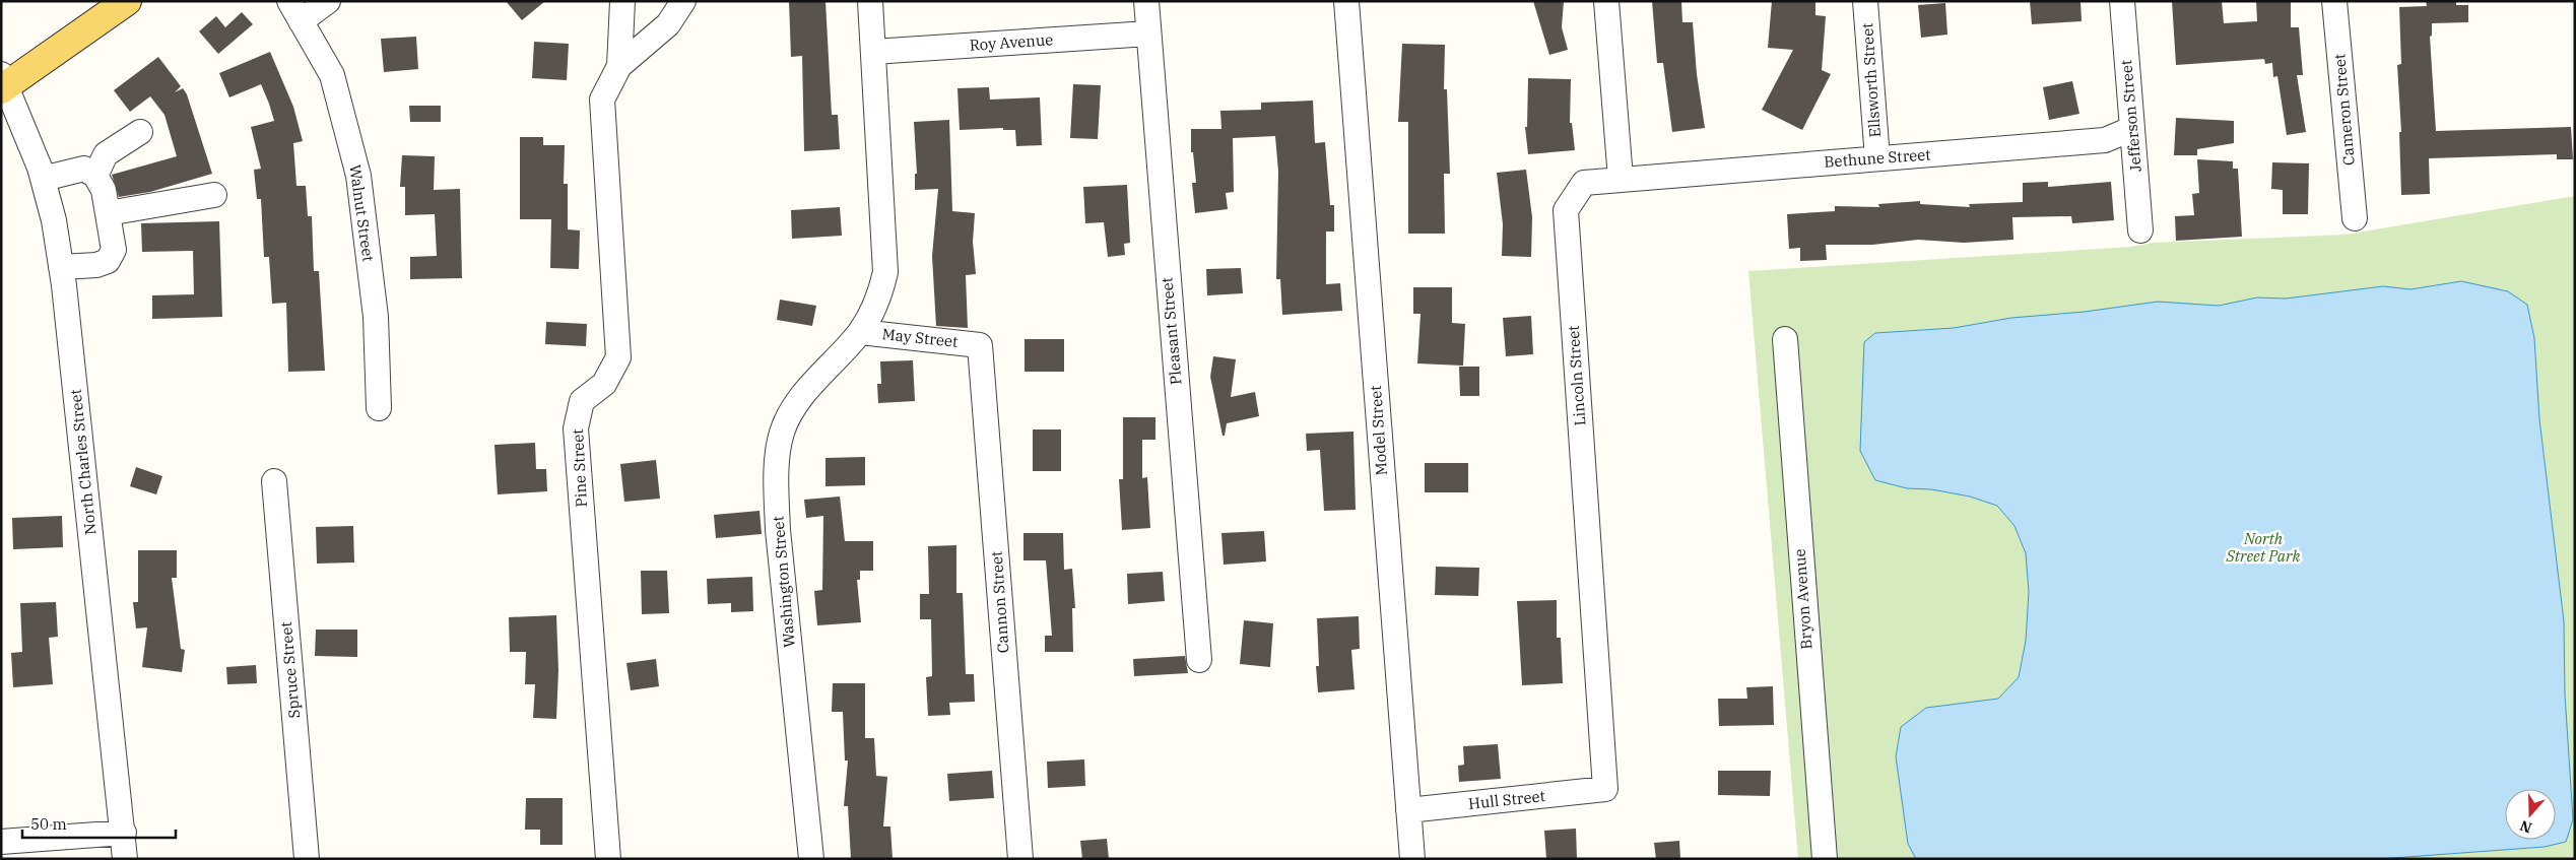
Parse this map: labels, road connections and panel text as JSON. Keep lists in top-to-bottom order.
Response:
{
  "streets": {
    "street": [
      "Roy Avenue",
      "Ellsworth Street",
      "Cameron Street",
      "Jefferson Street",
      "Bethune Street",
      "Walnut Street",
      "Pleasant Street",
      "May Street",
      "Lincoln Street",
      "Model Street",
      "North Charles Street",
      "Pine Street",
      "Washington Street",
      "Bryon Avenue",
      "Cannon Street",
      "Spruce Street",
      "Hull Street"
    ]
  },
  "crossings": [
    ["Roy Avenue", "Pleasant Street"],
    ["Roy Avenue", "Washington Street"],
    ["Ellsworth Street", "Bethune Street"],
    ["Jefferson Street", "Bethune Street"],
    ["Bethune Street", "Lincoln Street"],
    ["May Street", "Washington Street"],
    ["May Street", "Cannon Street"],
    ["Lincoln Street", "Hull Street"],
    ["Model Street", "Hull Street"]
  ],
  "parks": ["North Street Park"],
  "scale_bar": "50 m",
  "north": "bottom"
}
